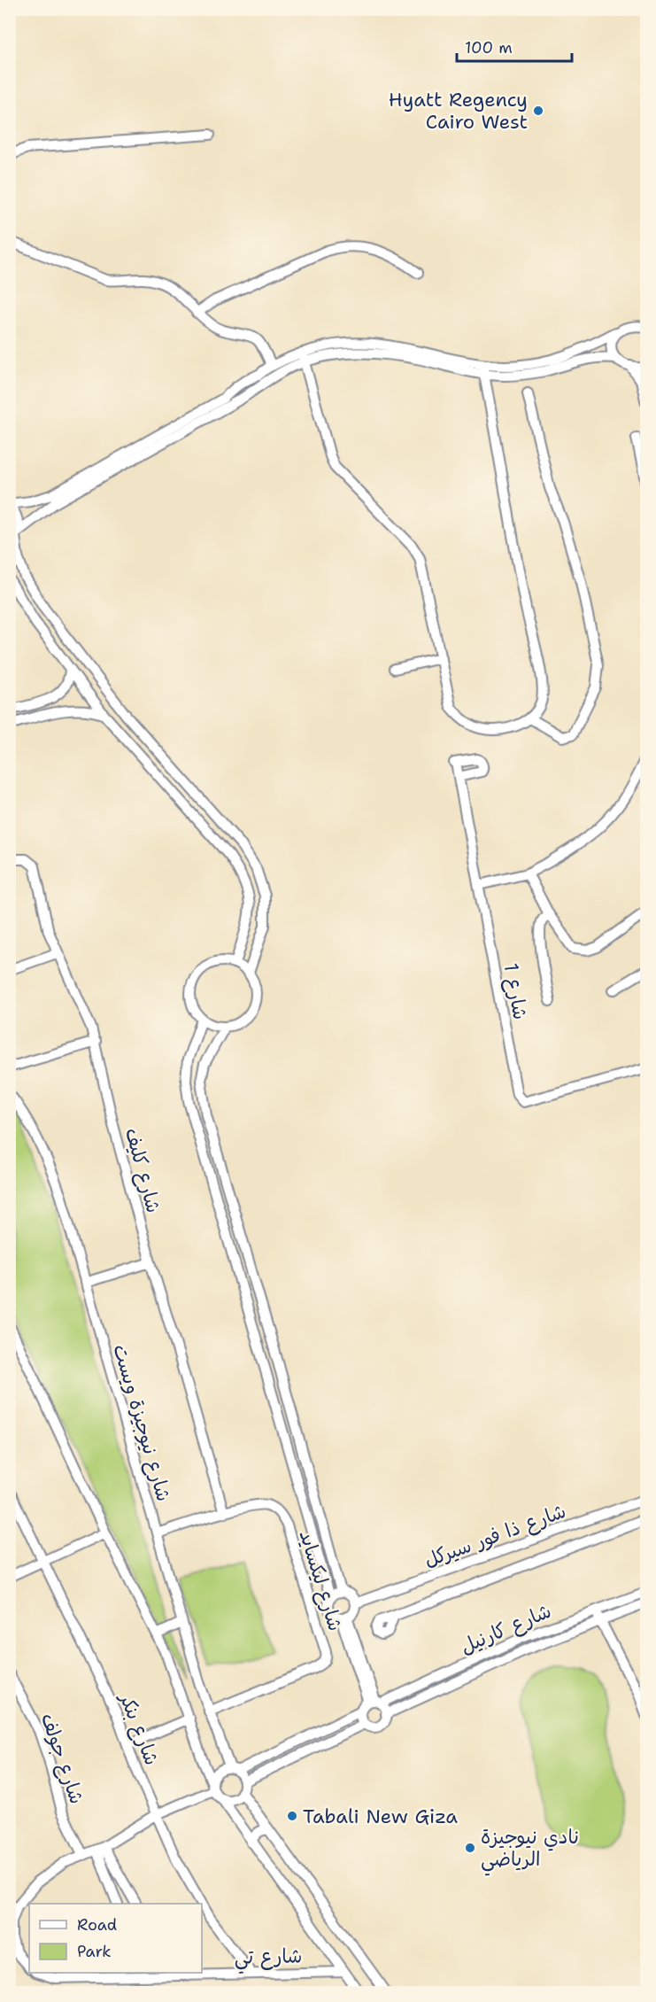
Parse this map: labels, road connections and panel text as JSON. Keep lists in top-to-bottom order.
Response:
{
  "streets": {
    "street": [
      "شارع 1",
      "شارع كليف",
      "شارع نيوجيزة ويست",
      "شارع ذا فور سيركل",
      "شارع ليكسايد",
      "شارع كارنيل",
      "شارع بنكر",
      "شارع جولف",
      "شارع تي"
    ]
  },
  "crossings": [
    ["شارع كليف", "شارع ليكسايد"],
    ["شارع نيوجيزة ويست", "شارع ليكسايد"],
    ["شارع بنكر", "شارع تي"]
  ],
  "places": ["Hyatt Regency Cairo West", "Tabali New Giza", "نادي نيوجيزة الرياضي"],
  "legend": ["Road", "Park"],
  "scale_bar": "100 m"
}
